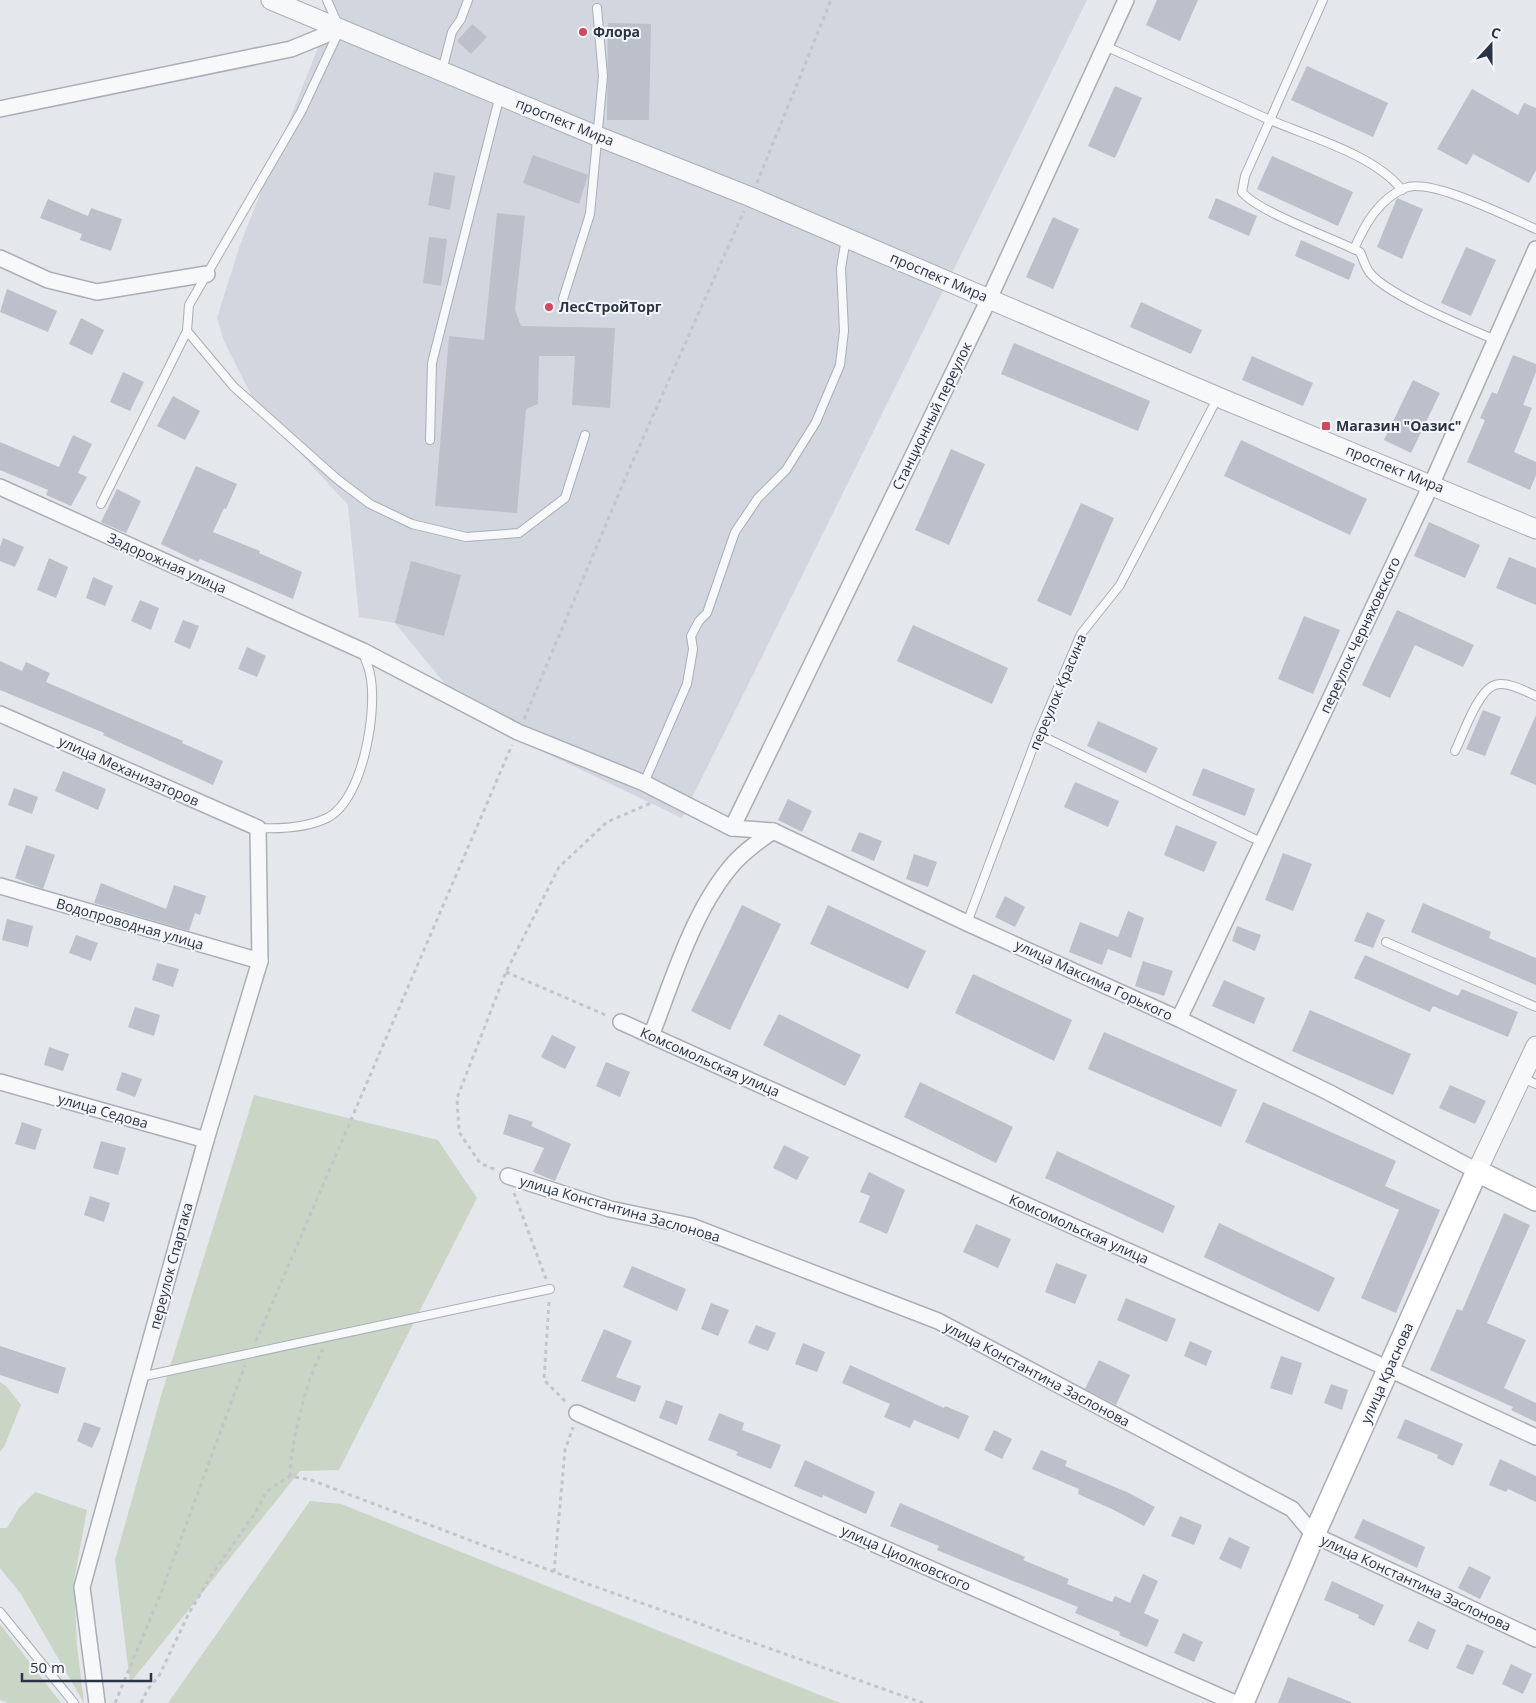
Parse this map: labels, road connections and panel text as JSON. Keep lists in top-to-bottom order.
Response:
{
  "streets": {
    "main road": ["улица Максима Горького", "улица Краснова"],
    "street": [
      "проспект Мира",
      "Станционный переулок",
      "Задорожная улица",
      "переулок Черняховского",
      "улица Механизаторов",
      "Водопроводная улица",
      "Комсомольская улица",
      "улица Седова",
      "улица Константина Заслонова",
      "переулок Спартака",
      "улица Циолковского"
    ],
    "lane": ["переулок Красина"]
  },
  "crossings": [
    ["проспект Мира", "Станционный переулок"],
    ["проспект Мира", "переулок Черняховского"],
    ["проспект Мира", "переулок Красина"],
    ["Станционный переулок", "улица Максима Горького"],
    ["Задорожная улица", "улица Максима Горького"],
    ["переулок Черняховского", "улица Максима Горького"],
    ["переулок Красина", "улица Максима Горького"],
    ["улица Механизаторов", "переулок Спартака"],
    ["Водопроводная улица", "переулок Спартака"],
    ["улица Максима Горького", "улица Краснова"],
    ["Комсомольская улица", "улица Краснова"],
    ["улица Седова", "переулок Спартака"],
    ["улица Константина Заслонова", "улица Краснова"]
  ],
  "places": {
    "other": ["Флора", "ЛесСтройТорг"],
    "transit": ["Магазин \"Оазис\""]
  },
  "scale_bar": "50 m",
  "north": "top"
}
